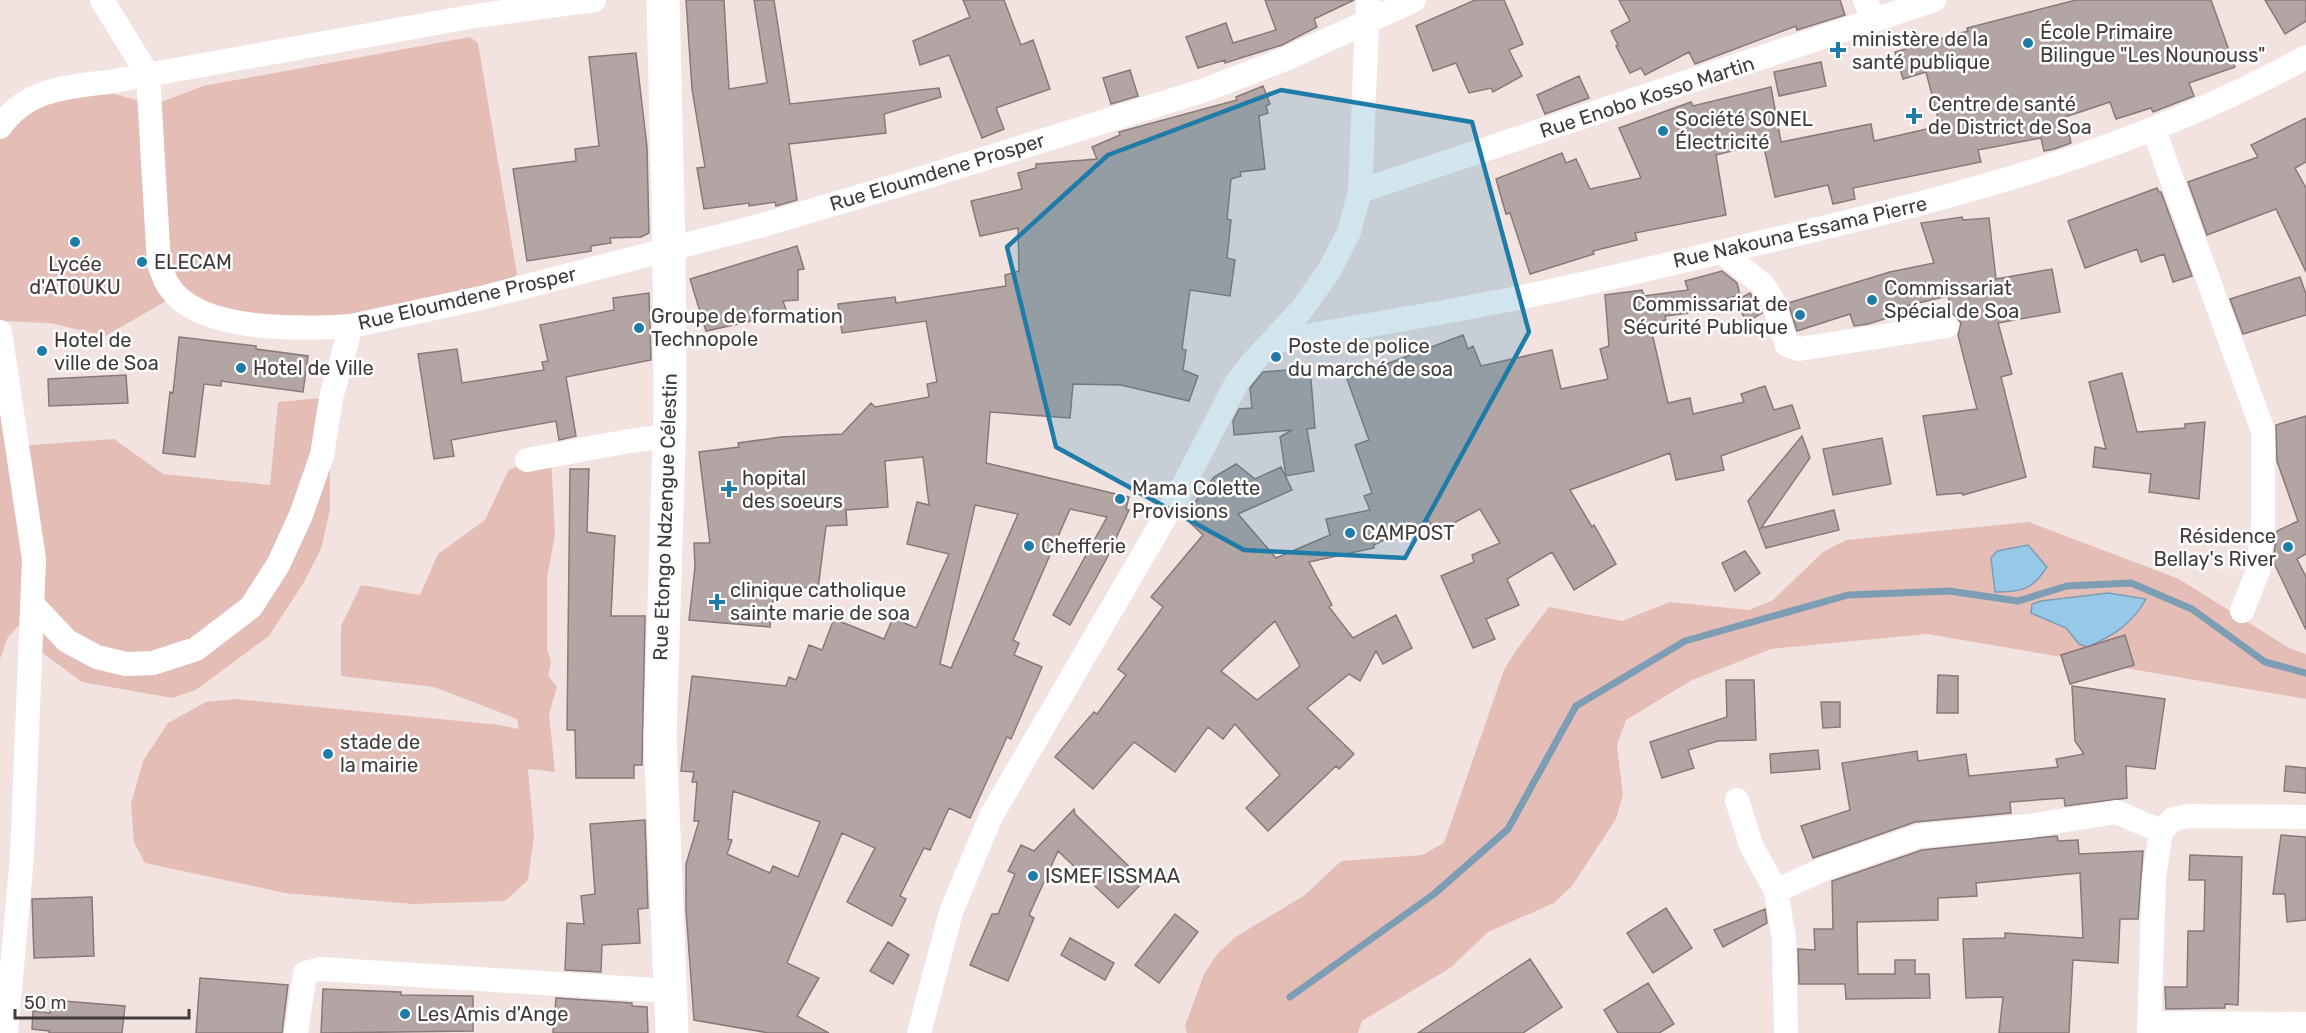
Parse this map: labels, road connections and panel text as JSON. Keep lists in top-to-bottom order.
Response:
{
  "streets": {
    "street": [
      "Rue Enobo Kosso Martin",
      "Rue Eloumdene Prosper",
      "Rue Nakouna Essama Pierre",
      "Rue Etongo Ndzengue Célestin"
    ]
  },
  "crossings": [
    ["Rue Eloumdene Prosper", "Rue Etongo Ndzengue Célestin"]
  ],
  "places": {
    "other": [
      "École Primaire Bilingue \"Les Nounouss\"",
      "Société SONEL Électricité",
      "Lycée d'ATOUKU",
      "ELECAM",
      "Commissariat Spécial de Soa",
      "Commissariat de Sécurité Publique",
      "Groupe de formation Technopole",
      "Hotel de ville de Soa",
      "Poste de police du marché de soa",
      "Hotel de Ville",
      "Mama Colette Provisions",
      "CAMPOST",
      "Chefferie",
      "Résidence Bellay's River",
      "stade de la mairie",
      "ISMEF ISSMAA",
      "Les Amis d'Ange"
    ],
    "health": [
      "ministère de la santé publique",
      "Centre de santé de District de Soa",
      "hopital des soeurs",
      "clinique catholique sainte marie de soa"
    ]
  },
  "scale_bar": "50 m"
}
